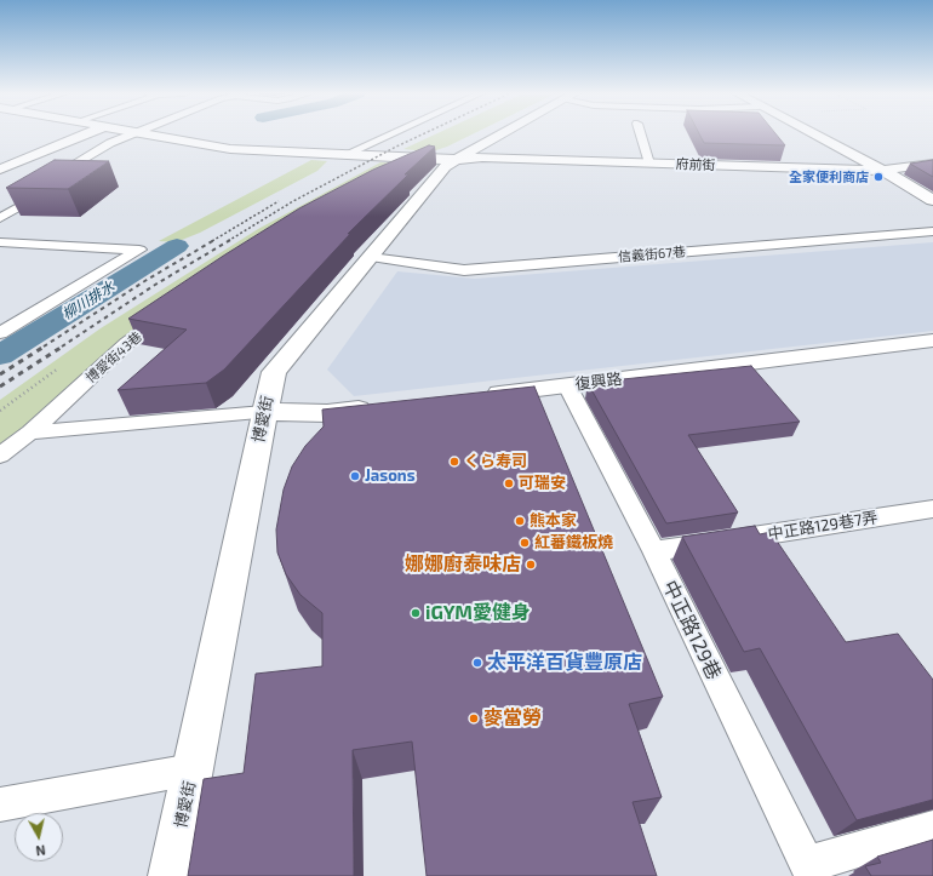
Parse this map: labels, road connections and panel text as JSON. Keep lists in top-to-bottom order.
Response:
{
  "streets": {
    "street": ["府前街", "復興路", "博愛街"],
    "lane": [
      "信義街67巷",
      "博愛街43巷",
      "中正路129巷7弄",
      "中正路129巷"
    ]
  },
  "crossings": [
    ["府前街", "博愛街"],
    ["信義街67巷", "博愛街"],
    ["復興路", "中正路129巷"],
    ["中正路129巷7弄", "中正路129巷"]
  ],
  "water": ["柳川排水"],
  "places": [
    "全家便利商店",
    "くら寿司",
    "Jasons",
    "可瑞安",
    "熊本家",
    "紅蕃鐵板燒",
    "娜娜廚泰味店",
    "iGYM愛健身",
    "太平洋百貨豐原店",
    "麥當勞"
  ],
  "north": "bottom"
}
